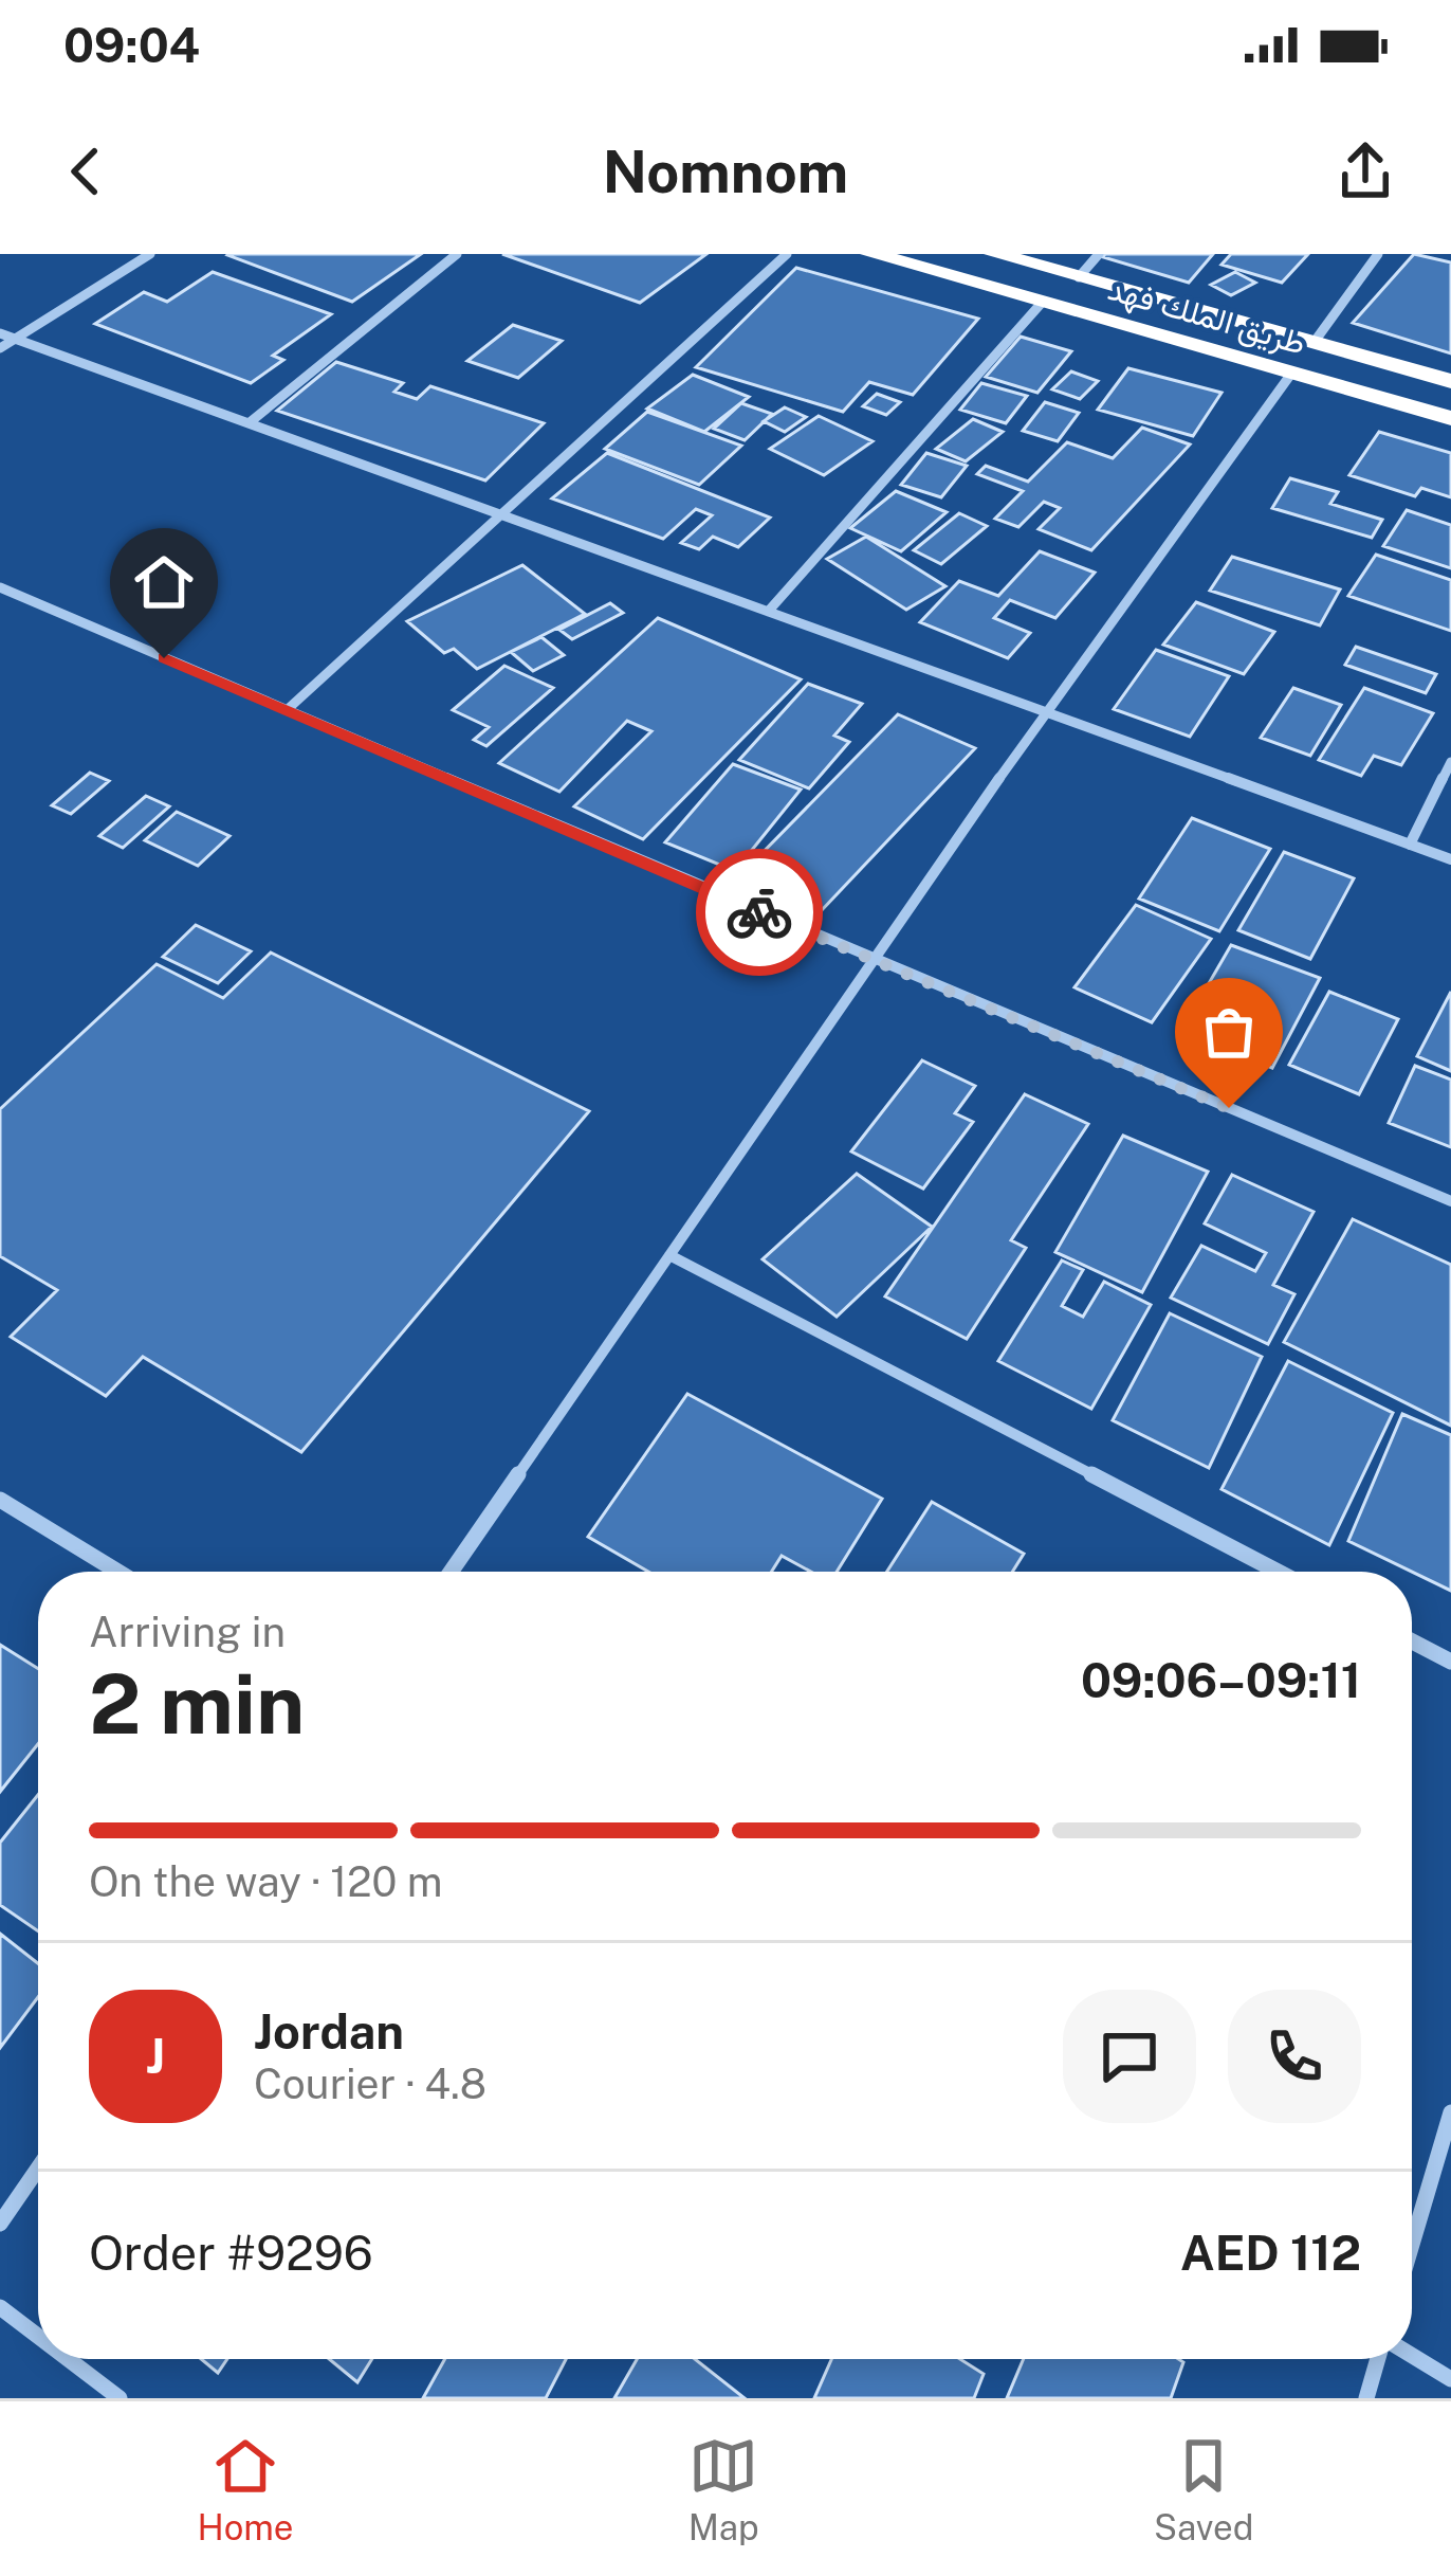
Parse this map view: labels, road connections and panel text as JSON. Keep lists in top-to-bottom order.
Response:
{
  "streets": {
    "highway": ["طريق الملك فهد"]
  },
  "page": {
    "status": "09:04",
    "header": "Nomnom",
    "heading": ["2 min", "Arriving in", "09:06–09:11"],
    "panel": [
      "Jordan",
      "Courier · 4.8",
      "Order #9296",
      "AED 112"
    ],
    "bar": "On the way · 120 m",
    "round": "J",
    "tabs": ["Home", "Map", "Saved"]
  }
}
